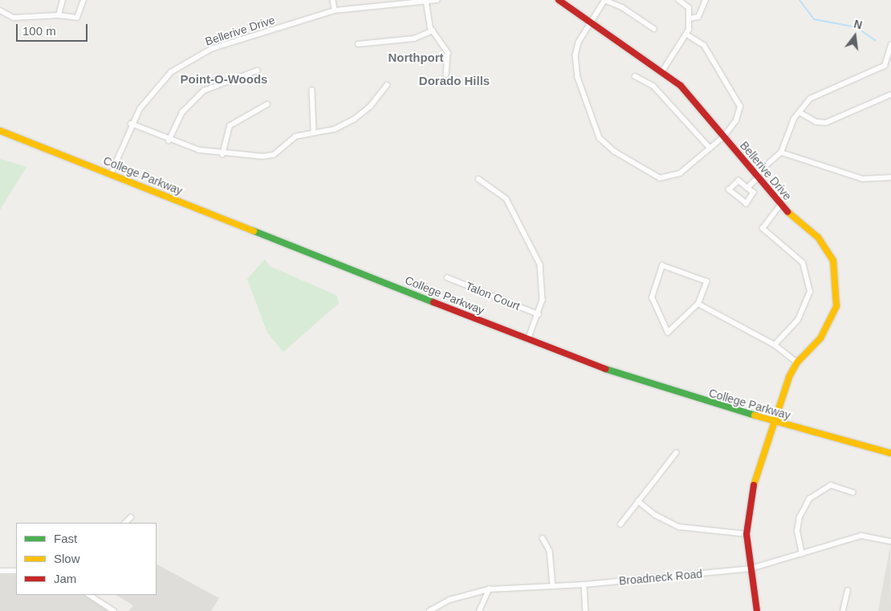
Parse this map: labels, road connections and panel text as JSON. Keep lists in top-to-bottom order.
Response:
{
  "streets": {
    "main road": ["Bellerive Drive", "College Parkway"],
    "street": ["Talon Court", "Broadneck Road"]
  },
  "crossings": [
    ["Bellerive Drive", "College Parkway"],
    ["Bellerive Drive", "Broadneck Road"]
  ],
  "districts": ["Northport", "Point-O-Woods", "Dorado Hills"],
  "legend": ["Fast", "Slow", "Jam"],
  "scale_bar": "100 m",
  "north": "top"
}
